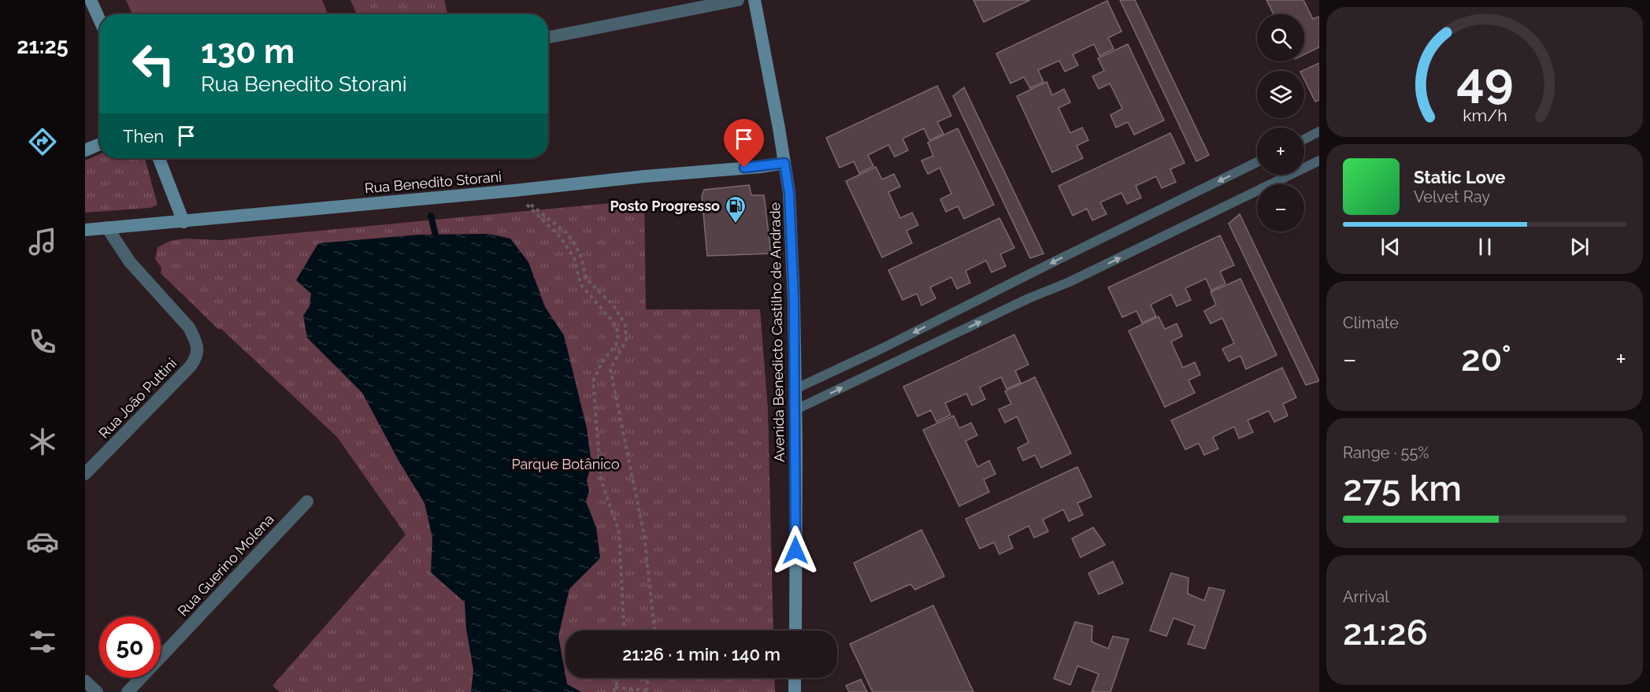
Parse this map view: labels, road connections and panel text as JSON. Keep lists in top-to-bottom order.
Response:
{
  "streets": {
    "main road": ["Rua Benedito Storani", "Avenida Benedicto Castilho de Andrade"],
    "street": ["Rua João Puttini", "Rua Guerino Molena"]
  },
  "crossings": [
    ["Rua Benedito Storani", "Avenida Benedicto Castilho de Andrade"],
    ["Rua Benedito Storani", "Rua João Puttini"]
  ],
  "parks": ["Parque Botânico"],
  "places": {
    "fuel station": ["Posto Progresso"]
  },
  "page": {
    "tabs": "21:25",
    "map_buttons": ["+", "−"],
    "turn": ["130 m", "Rua Benedito Storani"],
    "then": "Then",
    "song": ["Static Love", "Velvet Ray"],
    "tile": [
      "Climate",
      ["Range · 55%", "275 km"],
      ["Arrival", "21:26"]
    ],
    "heat": ["−", "20°", "+"],
    "limit": "50",
    "trip": "21:26 · 1 min · 140 m",
    "gauge": ["49", "km/h"]
  }
}
